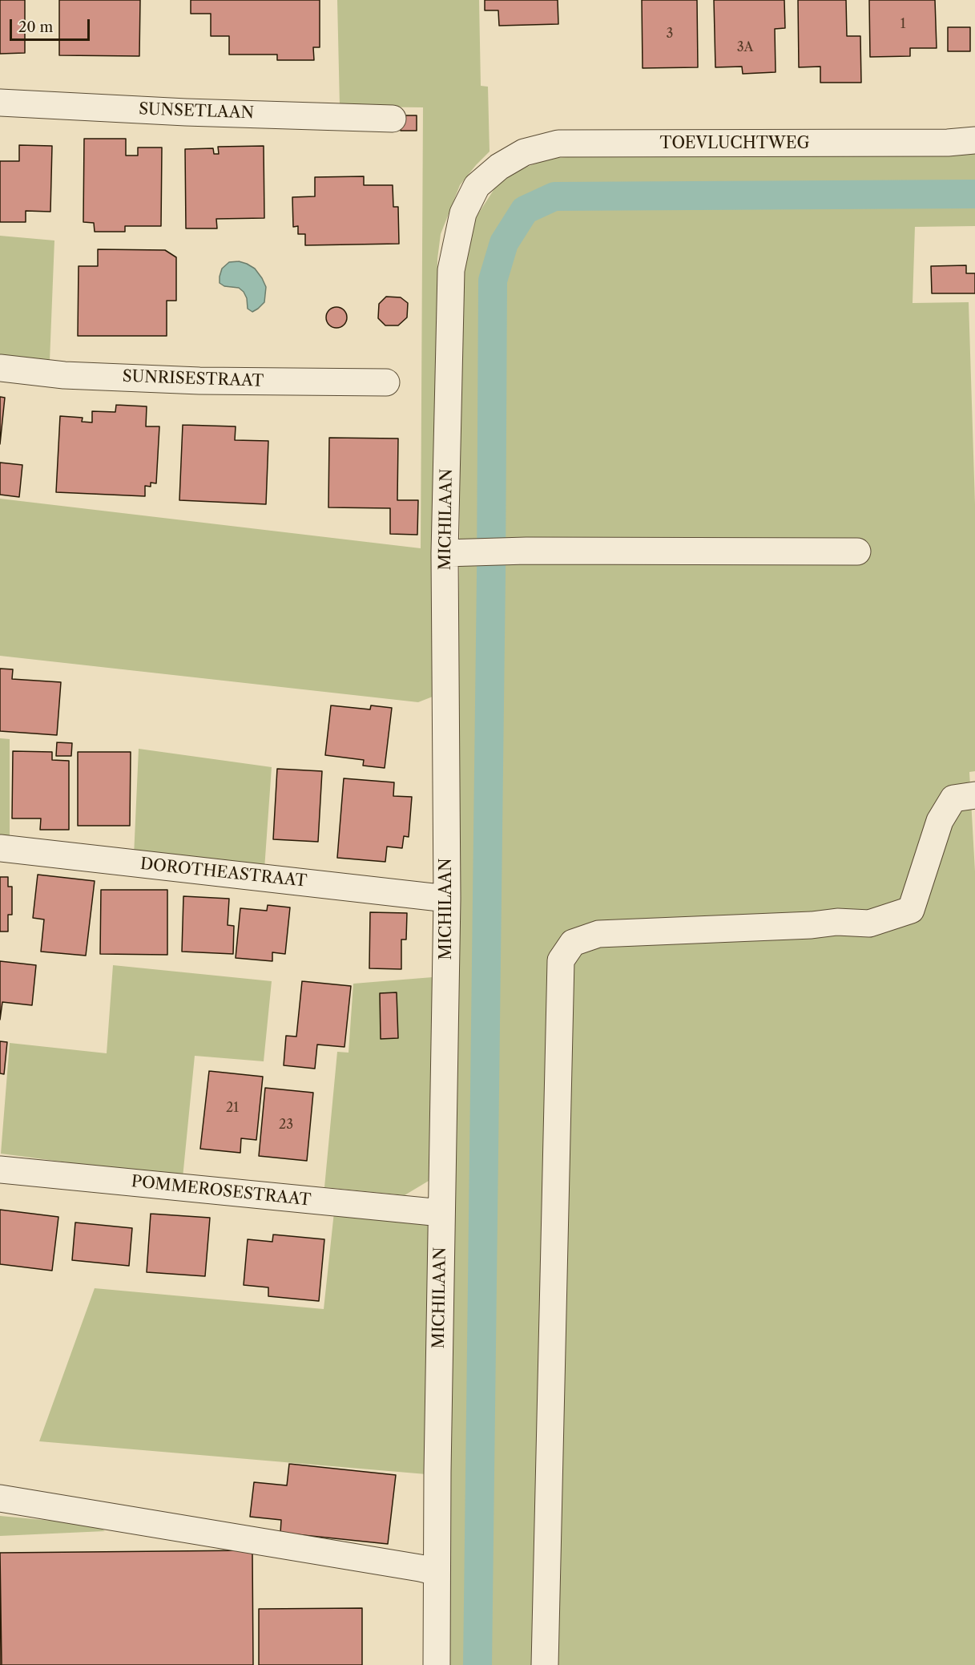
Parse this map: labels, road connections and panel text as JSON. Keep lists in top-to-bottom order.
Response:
{
  "streets": {
    "street": [
      "SUNSETLAAN",
      "TOEVLUCHTWEG",
      "SUNRISESTRAAT",
      "MICHILAAN",
      "DOROTHEASTRAAT",
      "POMMEROSESTRAAT"
    ]
  },
  "crossings": [
    ["TOEVLUCHTWEG", "MICHILAAN"],
    ["MICHILAAN", "DOROTHEASTRAAT"],
    ["MICHILAAN", "POMMEROSESTRAAT"]
  ],
  "house_numbers": [
    "1",
    "3",
    "3A",
    "21",
    "23"
  ],
  "scale_bar": "20 m"
}
